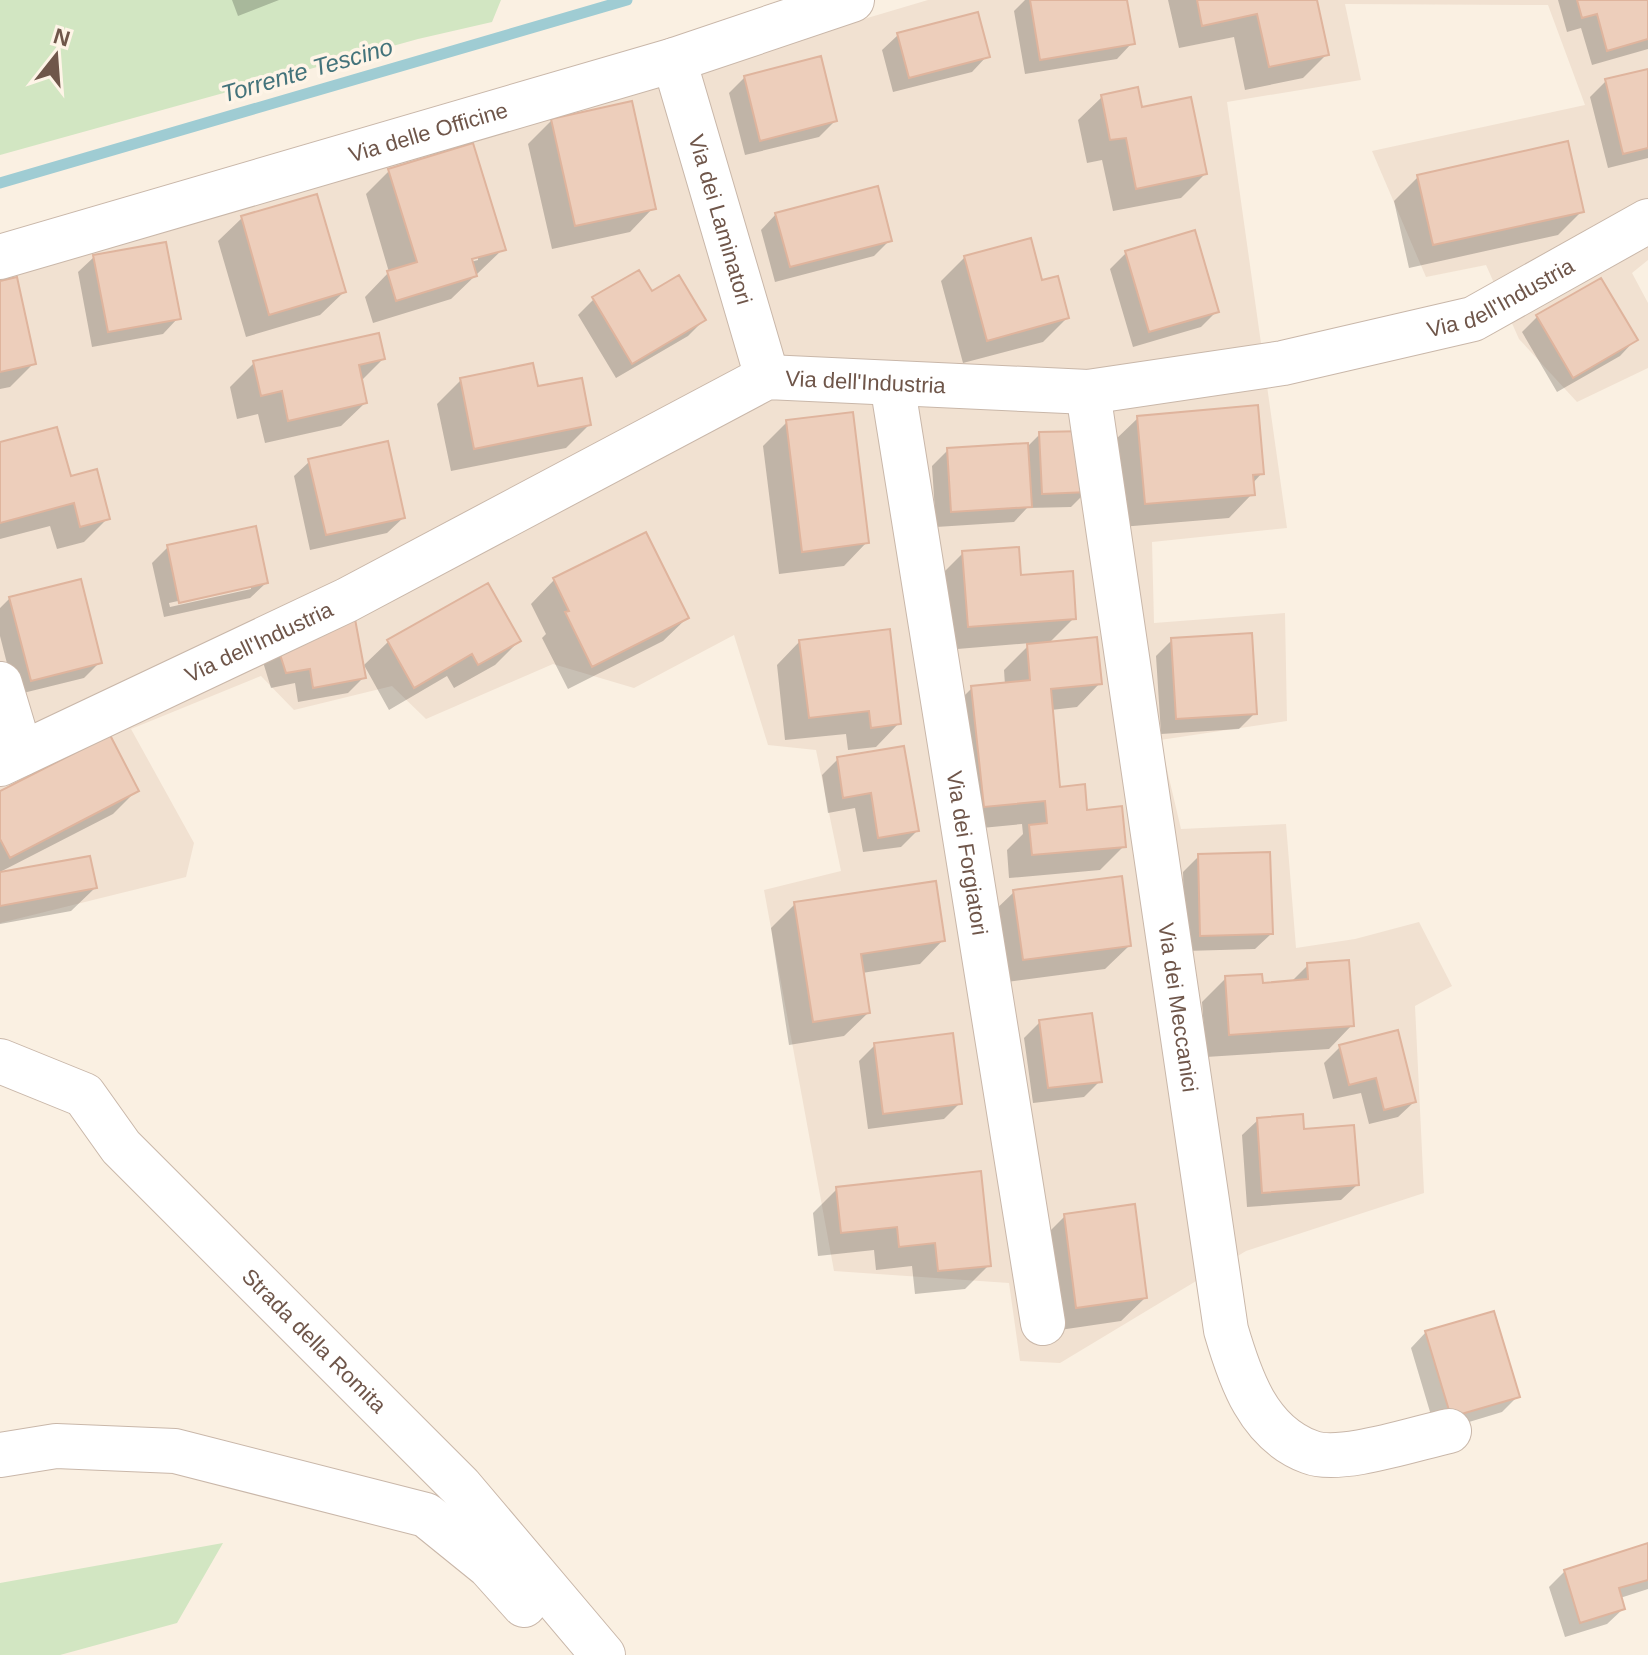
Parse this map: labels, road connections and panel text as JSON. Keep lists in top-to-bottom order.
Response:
{
  "streets": {
    "street": [
      "Via delle Officine",
      "Via dei Laminatori",
      "Via dell'Industria",
      "Via dei Forgiatori",
      "Via dei Meccanici",
      "Strada della Romita"
    ]
  },
  "crossings": [
    ["Via delle Officine", "Via dei Laminatori"],
    ["Via dei Laminatori", "Via dell'Industria"],
    ["Via dell'Industria", "Via dei Forgiatori"],
    ["Via dell'Industria", "Via dei Meccanici"]
  ],
  "water": ["Torrente Tescino"],
  "north": "top"
}
